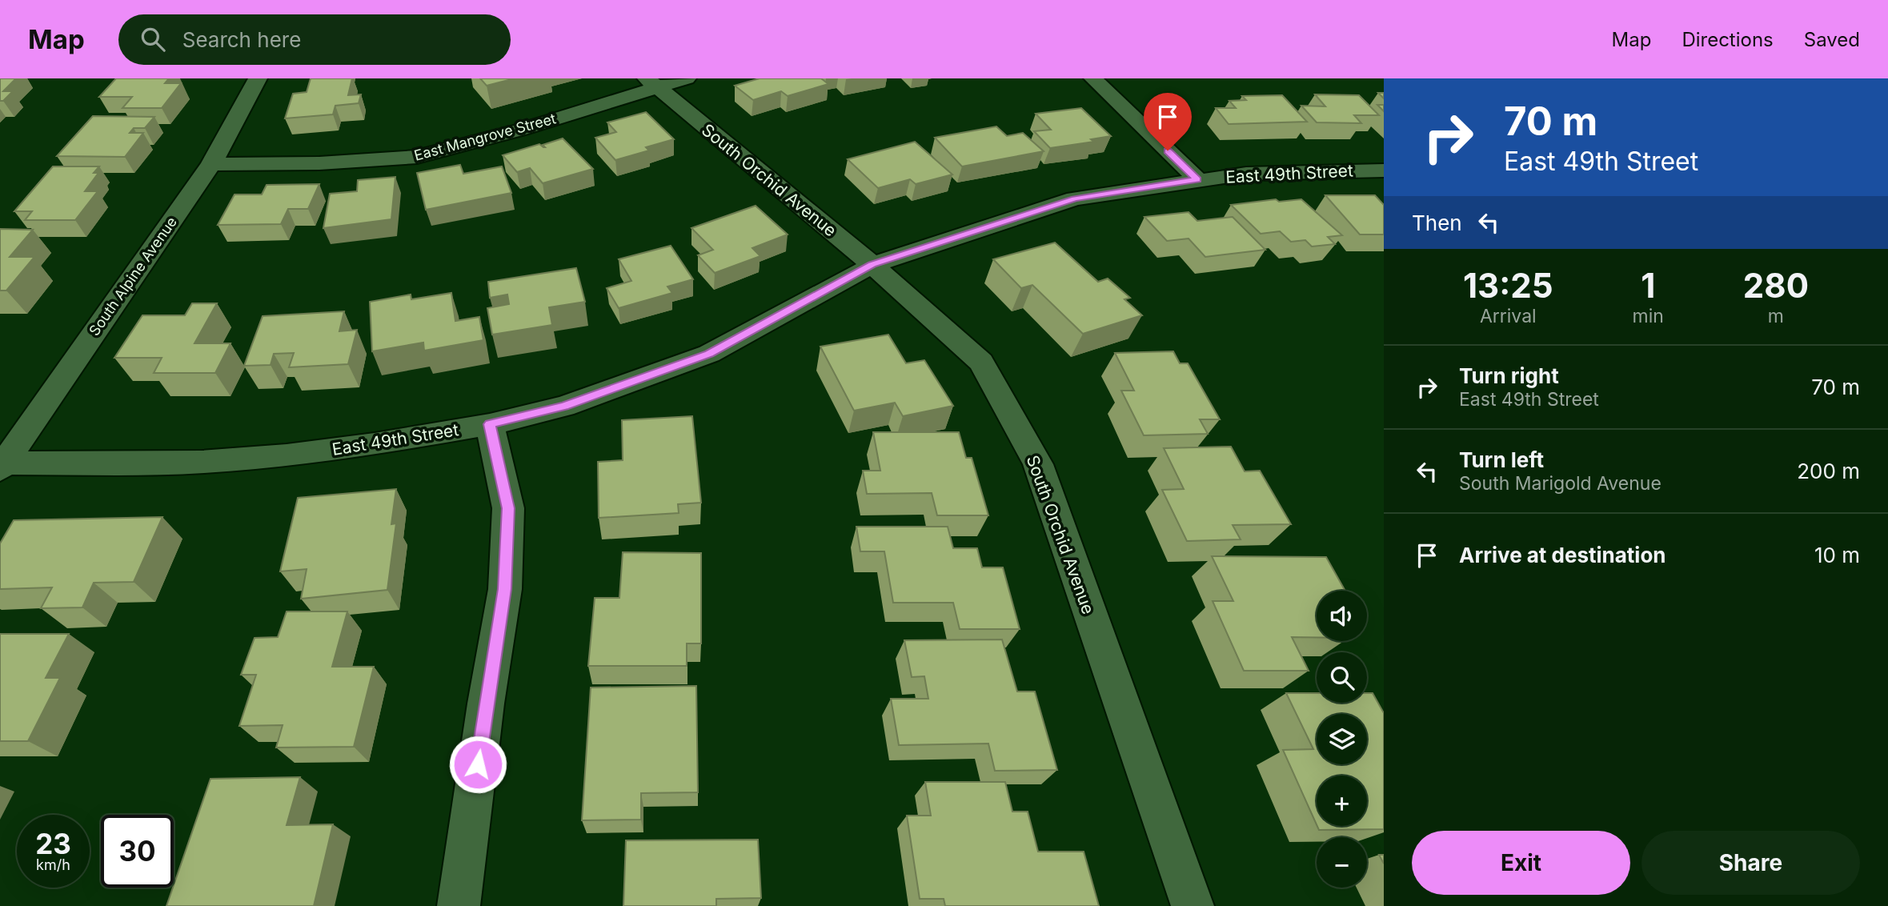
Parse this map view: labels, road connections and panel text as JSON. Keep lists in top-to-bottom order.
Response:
{
  "streets": {
    "street": [
      "East Mangrove Street",
      "East 49th Street",
      "South Orchid Avenue",
      "South Alpine Avenue"
    ]
  },
  "crossings": [
    ["East Mangrove Street", "South Orchid Avenue"],
    ["East Mangrove Street", "South Alpine Avenue"],
    ["East 49th Street", "South Orchid Avenue"],
    ["East 49th Street", "South Alpine Avenue"]
  ],
  "page": {
    "header": "Map",
    "search": "Search here",
    "nav": ["Map", "Directions", "Saved"],
    "turn": ["70 m", "East 49th Street"],
    "then": "Then",
    "eta": [
      "13:25",
      "Arrival",
      "1",
      "min",
      "280",
      "m"
    ],
    "list": [
      {
        "name": "Turn right",
        "note": "East 49th Street",
        "value": "70 m"
      },
      {
        "name": "Turn left",
        "note": "South Marigold Avenue",
        "value": "200 m"
      },
      {
        "name": "Arrive at destination",
        "value": "10 m"
      }
    ],
    "map_buttons": ["+", "−"],
    "speed": "23 km/h",
    "limit": "30",
    "buttons": ["Exit", "Share"]
  }
}
